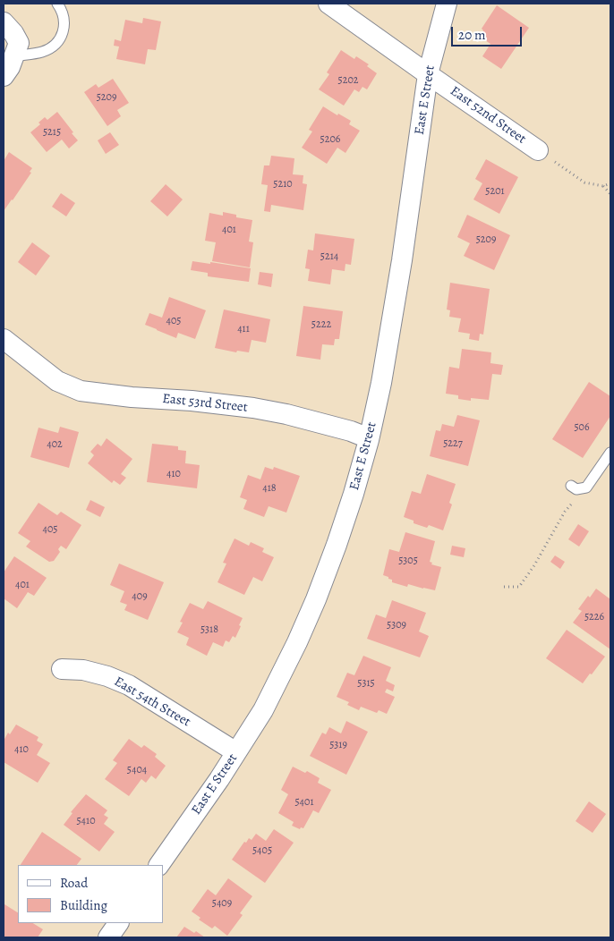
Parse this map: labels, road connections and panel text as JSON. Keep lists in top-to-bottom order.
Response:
{
  "streets": {
    "street": [
      "East E Street",
      "East 52nd Street",
      "East 53rd Street",
      "East 54th Street"
    ]
  },
  "crossings": [
    ["East E Street", "East 52nd Street"],
    ["East E Street", "East 53rd Street"],
    ["East E Street", "East 54th Street"]
  ],
  "house_numbers": [
    "5202",
    "5209",
    "5215",
    "5206",
    "5210",
    "5201",
    "401",
    "5209",
    "5214",
    "405",
    "5222",
    "411",
    "506",
    "5227",
    "402",
    "410",
    "418",
    "405",
    "5305",
    "401",
    "409",
    "5226",
    "5309",
    "5318",
    "5315",
    "5319",
    "410",
    "5404",
    "5401",
    "5410",
    "5405",
    "5409"
  ],
  "legend": ["Road", "Building"],
  "scale_bar": "20 m"
}
